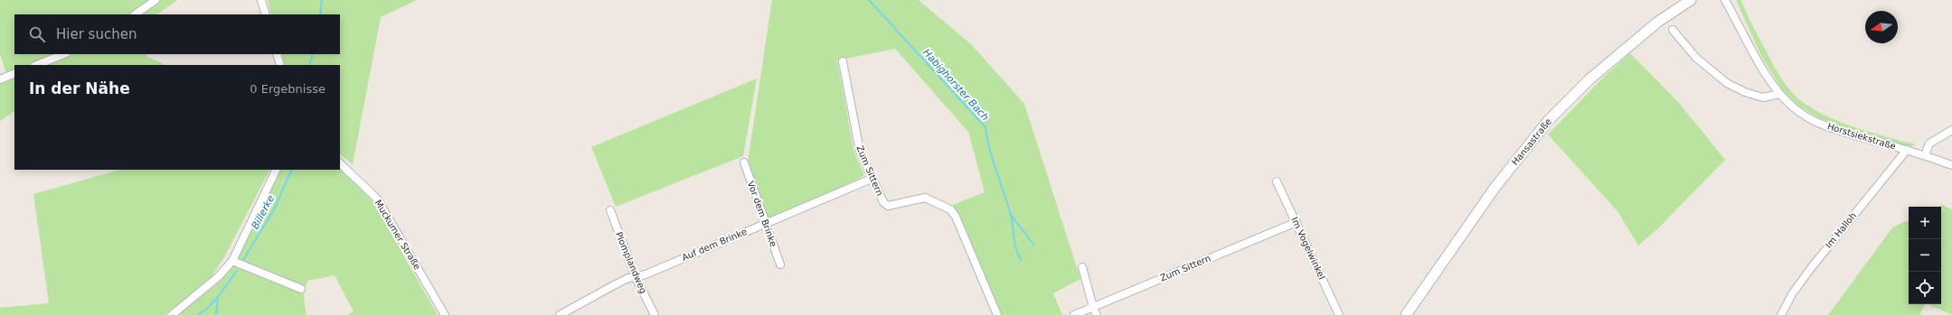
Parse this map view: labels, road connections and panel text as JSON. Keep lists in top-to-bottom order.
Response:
{
  "streets": {
    "main road": ["Hansastraße"],
    "street": [
      "Horstsiekstraße",
      "Zum Sittern",
      "Vor dem Brinke",
      "Im Halloh",
      "Muckumer Straße",
      "Auf dem Brinke",
      "Im Vogelwinkel",
      "Plomplandweg"
    ]
  },
  "crossings": [
    ["Horstsiekstraße", "Im Halloh"],
    ["Zum Sittern", "Auf dem Brinke"],
    ["Zum Sittern", "Im Vogelwinkel"],
    ["Vor dem Brinke", "Auf dem Brinke"],
    ["Auf dem Brinke", "Plomplandweg"]
  ],
  "water": ["Habighorster Bach", "Billerke"],
  "north": "left",
  "page": {
    "search": "Hier suchen",
    "heading": ["In der Nähe", "0 Ergebnisse"],
    "map_buttons": ["+", "−"]
  }
}
